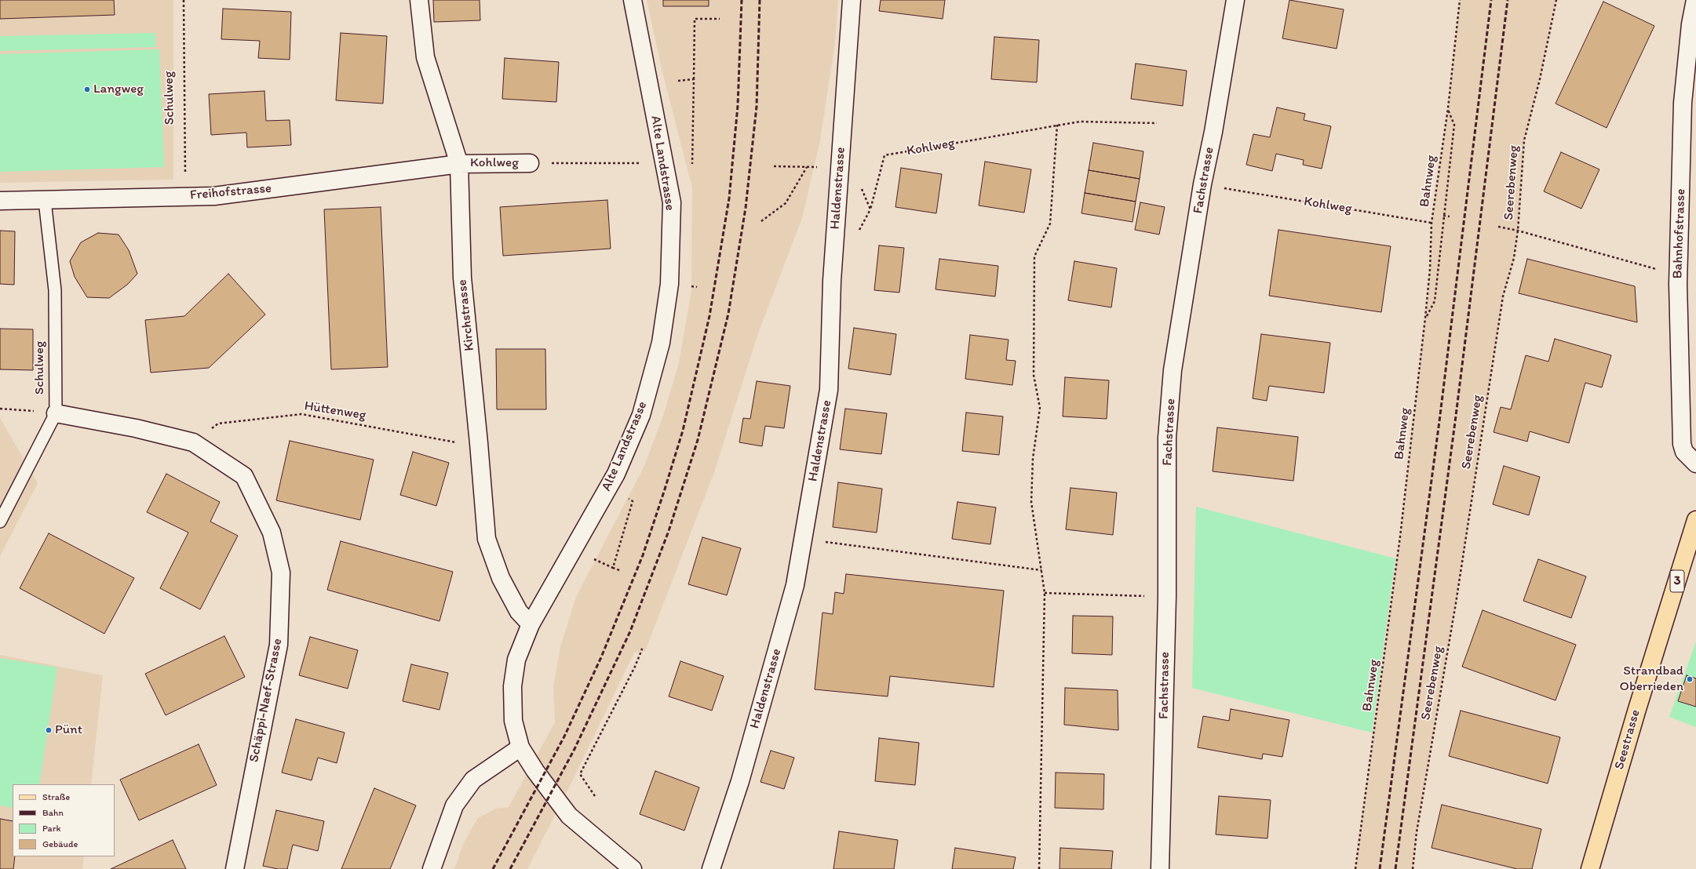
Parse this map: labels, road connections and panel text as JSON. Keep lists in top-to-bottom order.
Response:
{
  "streets": {
    "main road": ["3", "Seestrasse"],
    "street": [
      "Kohlweg",
      "Alte Landstrasse",
      "Fachstrasse",
      "Haldenstrasse",
      "Freihofstrasse",
      "Bahnhofstrasse",
      "Kirchstrasse",
      "Schäppi-Naef-Strasse"
    ],
    "lane": ["Schulweg"],
    "path": ["Bahnweg", "Seerebenweg", "Hüttenweg"]
  },
  "crossings": [
    ["Schulweg", "Freihofstrasse"],
    ["Schulweg", "Schäppi-Naef-Strasse"],
    ["Kohlweg", "Bahnweg"],
    ["Kohlweg", "Haldenstrasse"],
    ["Kohlweg", "Freihofstrasse"],
    ["Kohlweg", "Kirchstrasse"],
    ["Alte Landstrasse", "Kirchstrasse"],
    ["Freihofstrasse", "Kirchstrasse"],
    ["Kirchstrasse", "Hüttenweg"],
    ["Hüttenweg", "Schäppi-Naef-Strasse"]
  ],
  "places": ["Langweg", "Strandbad Oberrieden", "Pünt"],
  "legend": [
    "Straße",
    "Bahn",
    "Park",
    "Gebäude"
  ]
}
